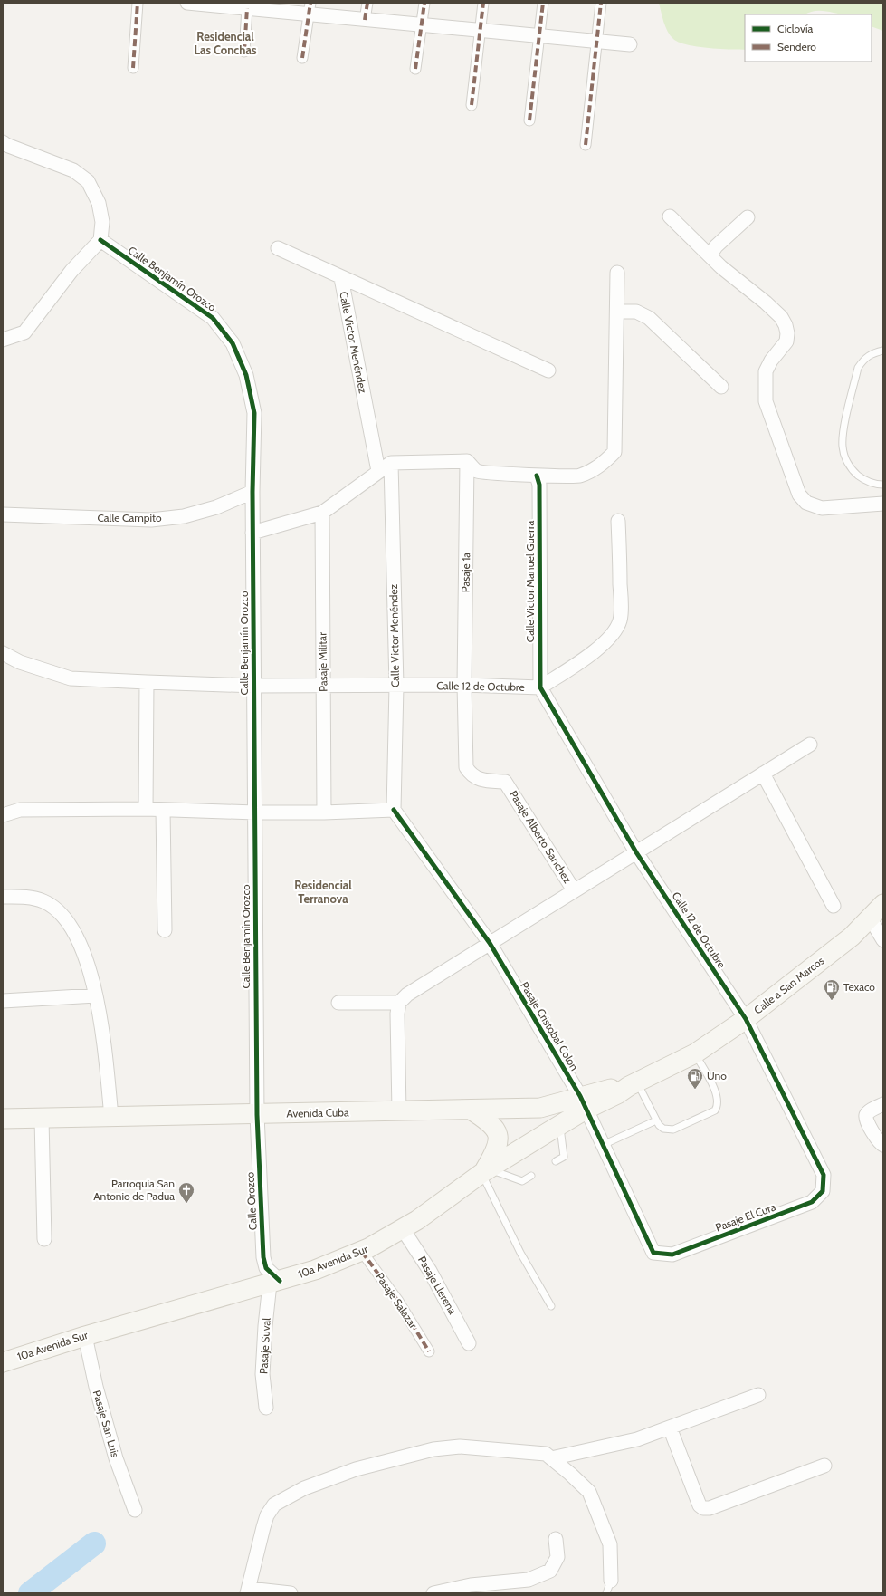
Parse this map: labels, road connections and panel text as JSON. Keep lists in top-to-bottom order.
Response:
{
  "streets": {
    "main road": ["Calle a San Marcos", "Avenida Cuba", "10a Avenida Sur"],
    "street": [
      "Calle Benjamín Orozco",
      "Calle Victor Menéndez",
      "Calle Campito",
      "Pasaje 1a",
      "Calle Victor Manuel Guerra",
      "Pasaje Militar",
      "Calle 12 de Octubre",
      "Pasaje Alberto Sanchez",
      "Pasaje Cristobal Colon",
      "Calle Orozco",
      "Pasaje El Cura",
      "Pasaje Llerena",
      "Pasaje Salazar",
      "Pasaje Suval",
      "Pasaje San Luis"
    ]
  },
  "crossings": [
    ["Calle Benjamín Orozco", "Calle Campito"],
    ["Calle Benjamín Orozco", "Calle 12 de Octubre"],
    ["Calle Benjamín Orozco", "Avenida Cuba"],
    ["Calle Benjamín Orozco", "Calle Orozco"],
    ["Calle Victor Menéndez", "Calle 12 de Octubre"],
    ["Calle Victor Menéndez", "Pasaje Cristobal Colon"],
    ["Pasaje 1a", "Calle 12 de Octubre"],
    ["Pasaje 1a", "Pasaje Alberto Sanchez"],
    ["Calle Victor Manuel Guerra", "Calle 12 de Octubre"],
    ["Pasaje Militar", "Calle 12 de Octubre"],
    ["Calle 12 de Octubre", "Pasaje Alberto Sanchez"],
    ["Calle 12 de Octubre", "Calle a San Marcos"],
    ["Calle 12 de Octubre", "Pasaje El Cura"],
    ["Calle a San Marcos", "Avenida Cuba"],
    ["Pasaje Cristobal Colon", "Avenida Cuba"],
    ["Pasaje Cristobal Colon", "Pasaje El Cura"],
    ["Pasaje Cristobal Colon", "10a Avenida Sur"],
    ["Avenida Cuba", "Calle Orozco"],
    ["Avenida Cuba", "10a Avenida Sur"],
    ["Calle Orozco", "10a Avenida Sur"],
    ["Calle Orozco", "Pasaje Suval"],
    ["10a Avenida Sur", "Pasaje Llerena"],
    ["10a Avenida Sur", "Pasaje Salazar"],
    ["10a Avenida Sur", "Pasaje Suval"],
    ["10a Avenida Sur", "Pasaje San Luis"]
  ],
  "districts": ["Residencial Las Conchas", "Residencial Terranova"],
  "places": {
    "fuel station": ["Texaco", "Uno"],
    "church": ["Parroquia San Antonio de Padua"]
  },
  "legend": ["Ciclovía", "Sendero"]
}
